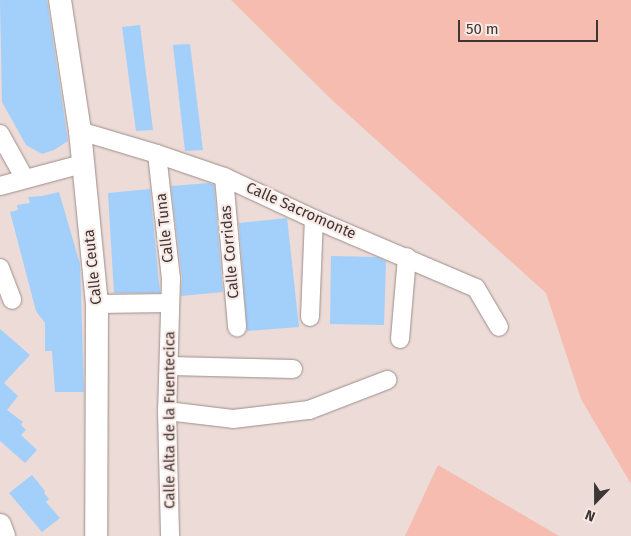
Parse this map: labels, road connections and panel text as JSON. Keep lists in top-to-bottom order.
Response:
{
  "streets": {
    "street": [
      "Calle Sacromonte",
      "Calle Tuna",
      "Calle Corridas",
      "Calle Ceuta",
      "Calle Alta de la Fuentecica"
    ]
  },
  "crossings": [
    ["Calle Sacromonte", "Calle Tuna"],
    ["Calle Sacromonte", "Calle Corridas"],
    ["Calle Sacromonte", "Calle Ceuta"],
    ["Calle Tuna", "Calle Alta de la Fuentecica"]
  ],
  "scale_bar": "50 m",
  "north": "bottom"
}
